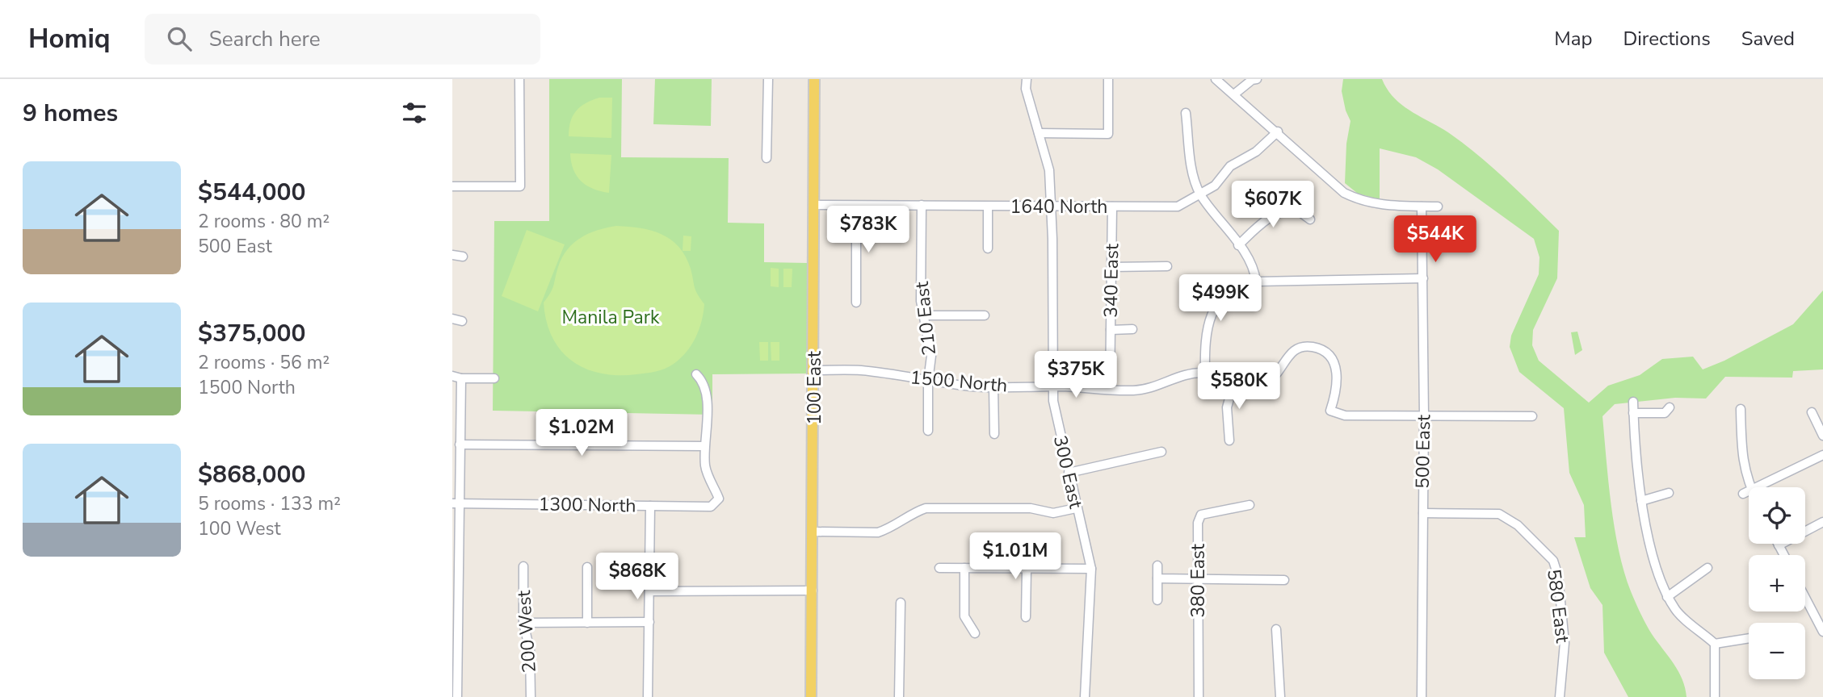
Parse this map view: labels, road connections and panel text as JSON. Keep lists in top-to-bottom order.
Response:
{
  "streets": {
    "main road": ["100 East"],
    "street": [
      "1640 North",
      "340 East",
      "210 East",
      "1500 North",
      "500 East",
      "300 East",
      "1300 North",
      "380 East",
      "580 East",
      "200 West"
    ]
  },
  "crossings": [
    ["1640 North", "340 East"],
    ["1640 North", "210 East"],
    ["1640 North", "100 East"],
    ["1640 North", "300 East"],
    ["340 East", "1500 North"],
    ["210 East", "1500 North"],
    ["1500 North", "100 East"],
    ["1500 North", "500 East"],
    ["1500 North", "300 East"],
    ["500 East", "580 East"]
  ],
  "parks": ["Manila Park"],
  "page": {
    "header": "Homiq",
    "search": "Search here",
    "nav": ["Map", "Directions", "Saved"],
    "heading": "9 homes",
    "list": [
      {
        "name": "$544,000",
        "note": "2 rooms · 80 m² · 500 East"
      },
      {
        "name": "$375,000",
        "note": "2 rooms · 56 m² · 1500 North"
      },
      {
        "name": "$868,000",
        "note": "5 rooms · 133 m² · 100 West"
      }
    ],
    "price": [
      "$607K",
      "$783K",
      "$544K",
      "$499K",
      "$375K",
      "$580K",
      "$1.02M",
      "$1.01M",
      "$868K"
    ],
    "map_buttons": ["+", "−"]
  }
}
